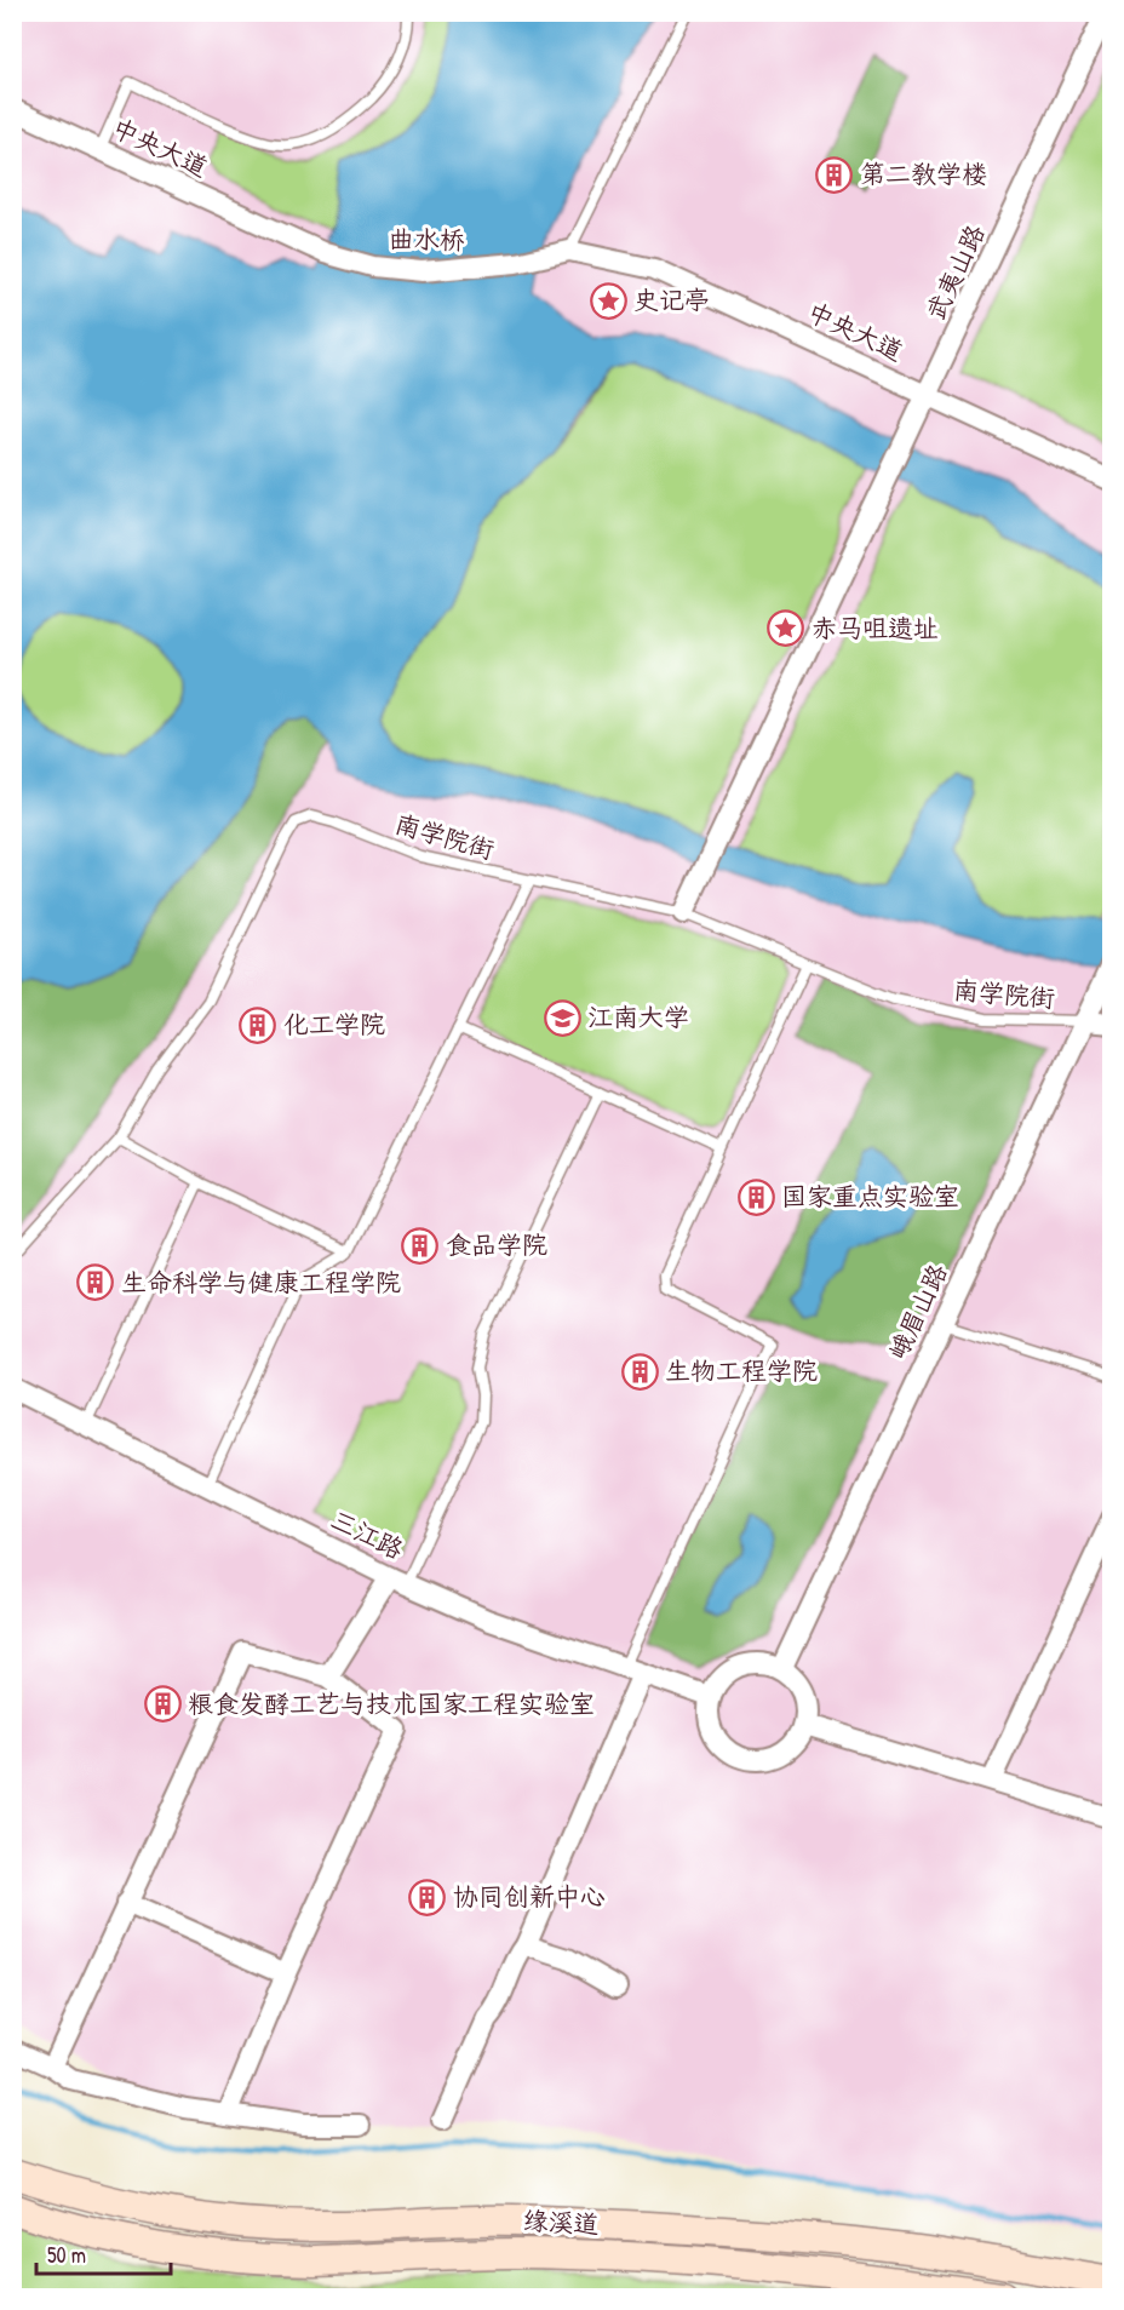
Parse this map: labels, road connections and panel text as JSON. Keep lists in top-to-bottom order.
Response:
{
  "streets": {
    "main road": ["缘溪道"],
    "street": [
      "中央大道",
      "曲水桥",
      "武夷山路",
      "峨眉山路",
      "三江路"
    ],
    "lane": ["南学院街"]
  },
  "crossings": [
    ["中央大道", "曲水桥"],
    ["中央大道", "武夷山路"],
    ["武夷山路", "南学院街"],
    ["南学院街", "峨眉山路"],
    ["峨眉山路", "三江路"]
  ],
  "places": {
    "building": [
      "第二教学楼",
      "化工学院",
      "国家重点实验室",
      "食品学院",
      "生命科学与健康工程学院",
      "生物工程学院",
      "粮食发酵工艺与技术国家工程实验室",
      "协同创新中心"
    ],
    "place": ["史记亭", "赤马咀遗址"],
    "school or university": ["江南大学"]
  },
  "scale_bar": "50 m"
}
